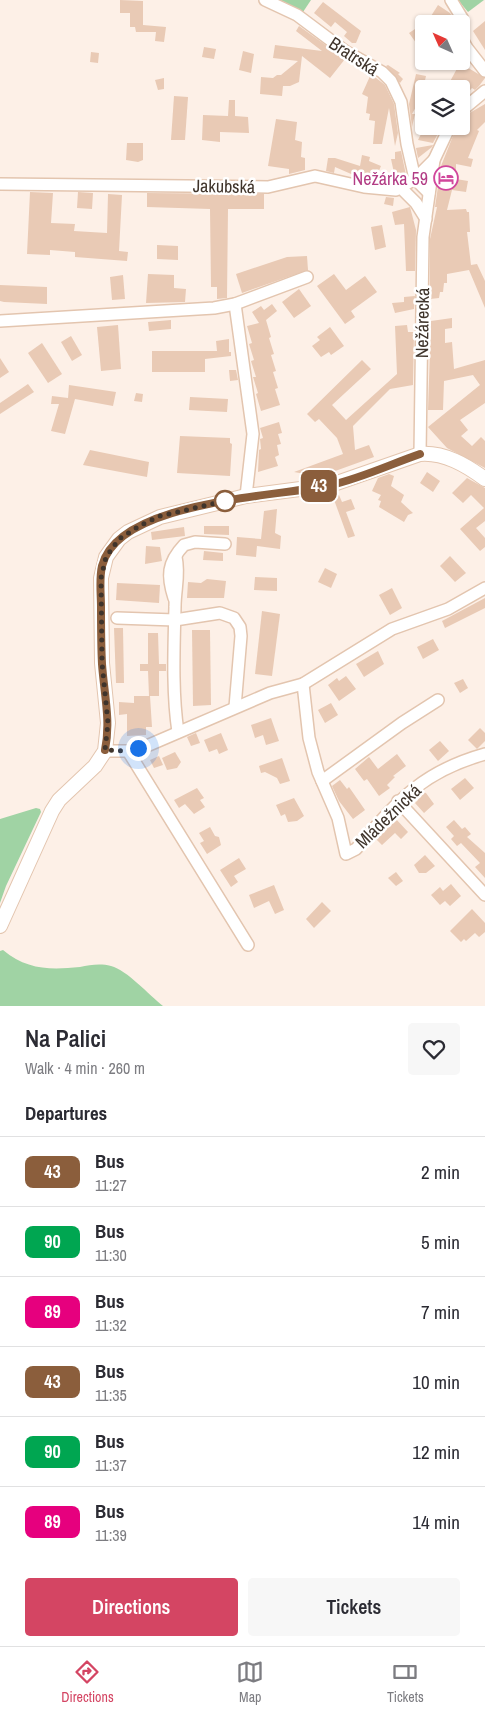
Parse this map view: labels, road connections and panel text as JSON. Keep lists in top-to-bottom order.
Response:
{
  "streets": {
    "street": [
      "Bratrská",
      "Jakubská",
      "Nežárecká",
      "Mládežnická"
    ]
  },
  "places": {
    "hotel": ["Nežárka 59"]
  },
  "lines": ["bus line 43"],
  "north": "top left",
  "page": {
    "on_map": "43",
    "heading": [
      ["Na Palici", "Walk · 4 min · 260 m"],
      "Departures"
    ],
    "list": [
      {
        "mark": "43",
        "name": "Bus",
        "note": "11:27",
        "value": "2 min"
      },
      {
        "mark": "90",
        "name": "Bus",
        "note": "11:30",
        "value": "5 min"
      },
      {
        "mark": "89",
        "name": "Bus",
        "note": "11:32",
        "value": "7 min"
      },
      {
        "mark": "43",
        "name": "Bus",
        "note": "11:35",
        "value": "10 min"
      },
      {
        "mark": "90",
        "name": "Bus",
        "note": "11:37",
        "value": "12 min"
      },
      {
        "mark": "89",
        "name": "Bus",
        "note": "11:39",
        "value": "14 min"
      }
    ],
    "buttons": ["Directions", "Tickets"],
    "tabs": ["Directions", "Map", "Tickets"]
  }
}
